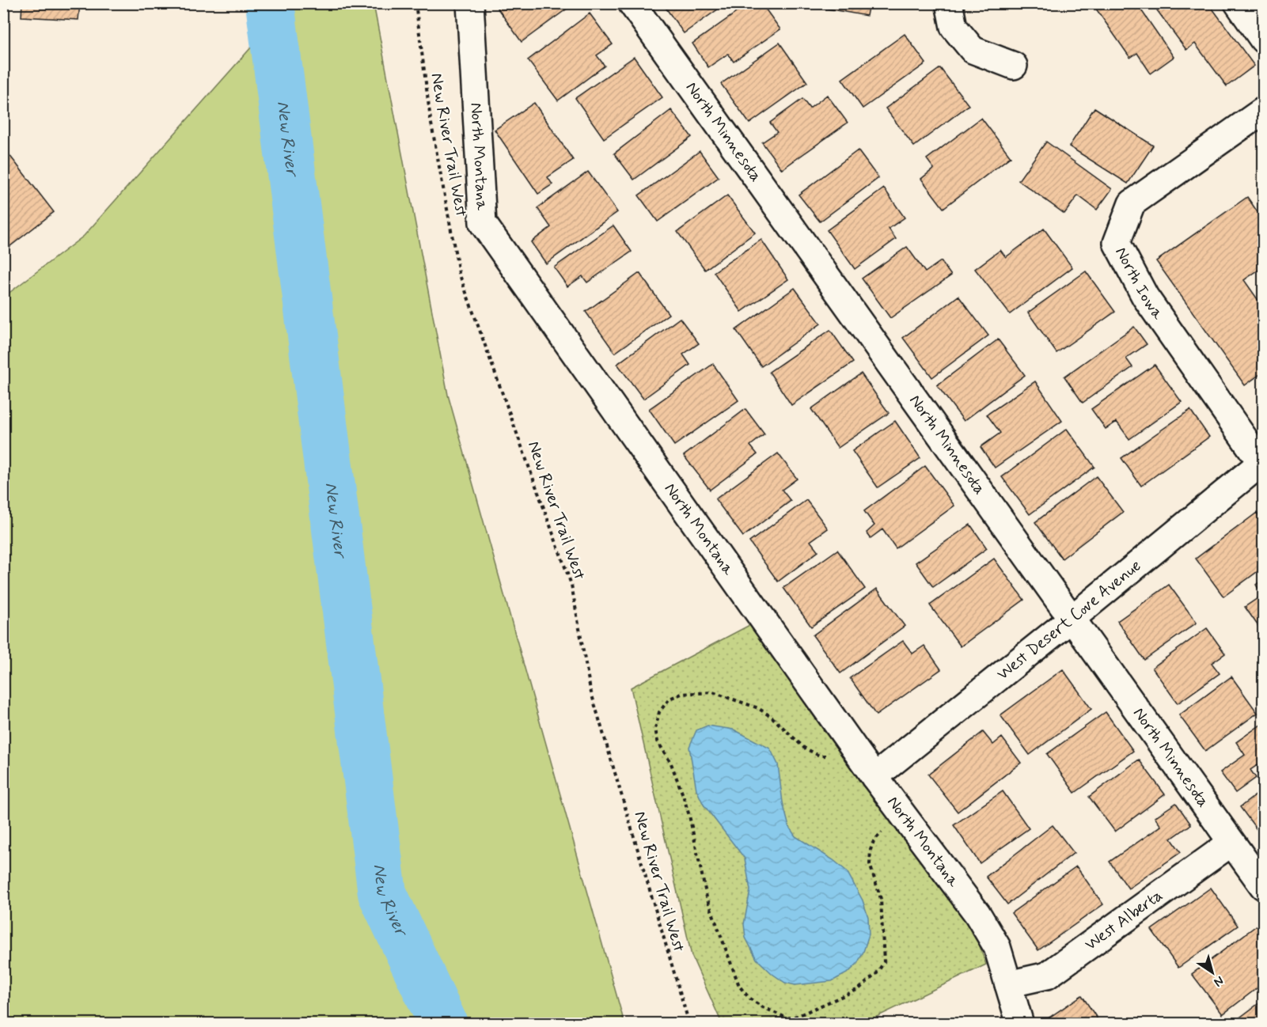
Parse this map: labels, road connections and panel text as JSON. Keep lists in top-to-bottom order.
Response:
{
  "streets": {
    "lane": [
      "North Minnesota",
      "North Montana",
      "North Iowa",
      "West Desert Cove Avenue",
      "West Alberta"
    ],
    "path": ["New River Trail West"]
  },
  "crossings": [
    ["North Minnesota", "West Desert Cove Avenue"],
    ["North Minnesota", "West Alberta"],
    ["North Montana", "West Desert Cove Avenue"],
    ["North Montana", "West Alberta"],
    ["North Iowa", "West Desert Cove Avenue"]
  ],
  "water": ["New River"],
  "north": "bottom right"
}
